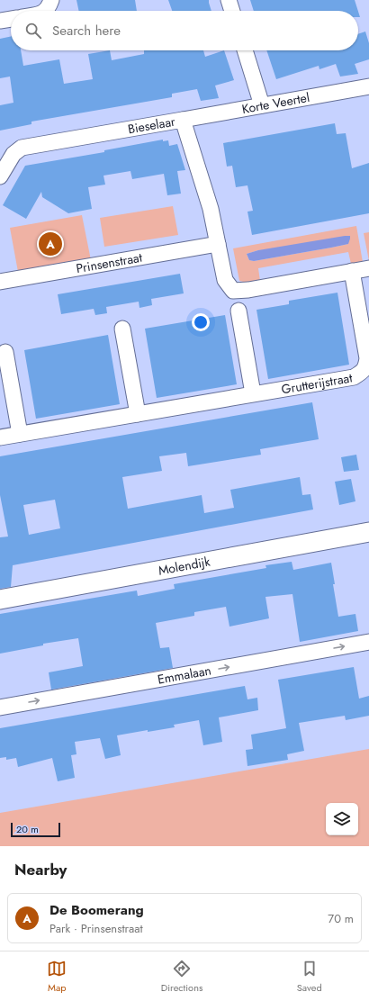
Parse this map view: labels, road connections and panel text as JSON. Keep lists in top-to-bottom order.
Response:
{
  "streets": {
    "street": [
      "Korte Veertel",
      "Bieselaar",
      "Prinsenstraat",
      "Grutterijstraat",
      "Molendijk",
      "Emmalaan"
    ]
  },
  "crossings": [
    ["Korte Veertel", "Bieselaar"],
    ["Bieselaar", "Prinsenstraat"],
    ["Bieselaar", "Grutterijstraat"]
  ],
  "one_way": ["Emmalaan"],
  "scale_bar": "20 m",
  "page": {
    "search": "Search here",
    "pins": "A",
    "scale": "20 m",
    "heading": "Nearby",
    "list": [
      {
        "mark": "A",
        "name": "De Boomerang",
        "note": "Park · Prinsenstraat",
        "value": "70 m"
      }
    ],
    "nav": ["Map", "Directions", "Saved"]
  }
}
